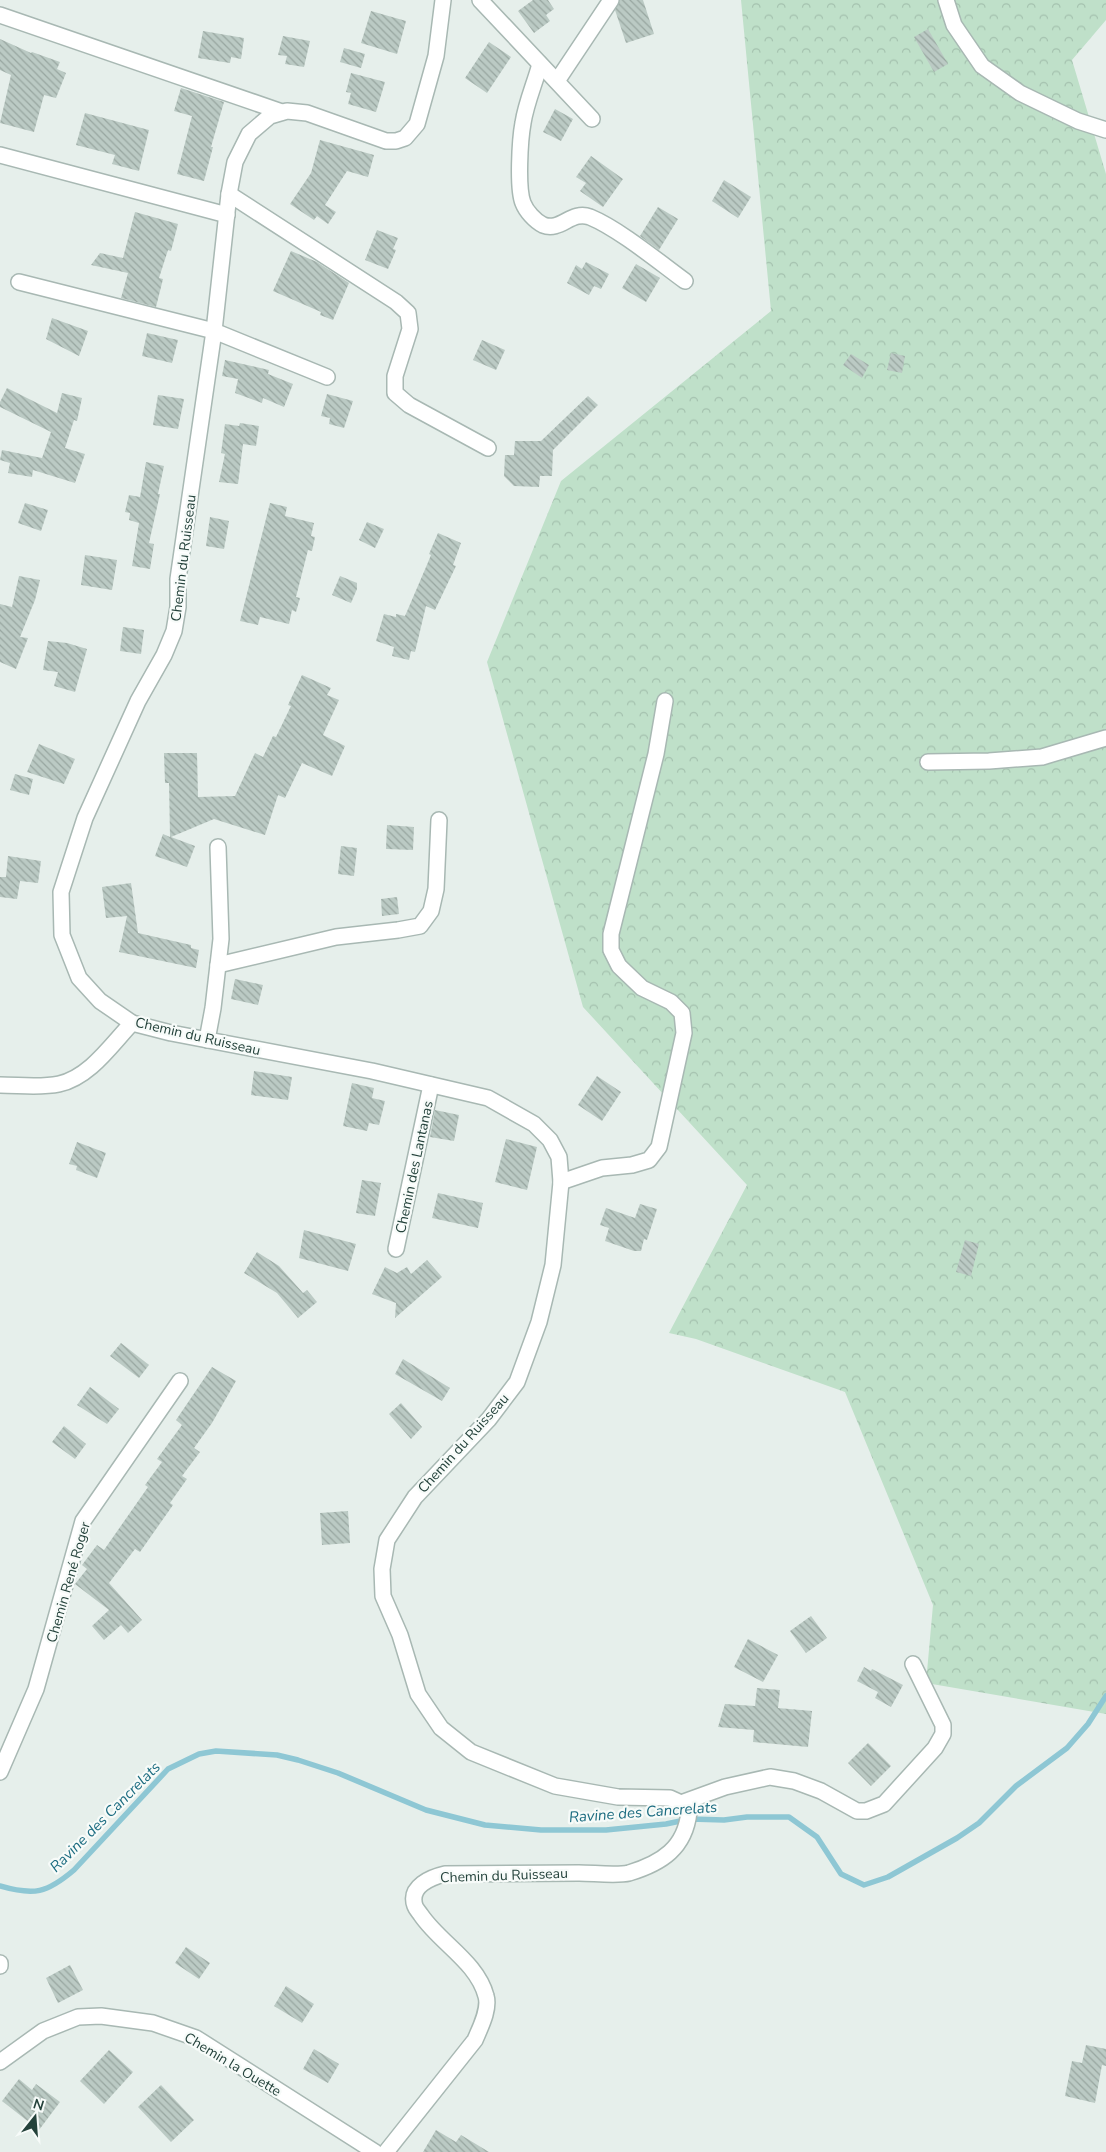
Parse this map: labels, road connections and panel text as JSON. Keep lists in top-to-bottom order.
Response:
{
  "streets": {
    "street": [
      "Chemin du Ruisseau",
      "Chemin des Lantanas",
      "Chemin René Roger",
      "Chemin la Ouette"
    ]
  },
  "crossings": [
    ["Chemin du Ruisseau", "Chemin des Lantanas"]
  ],
  "water": ["Ravine des Cancrelats"],
  "north": "top"
}
